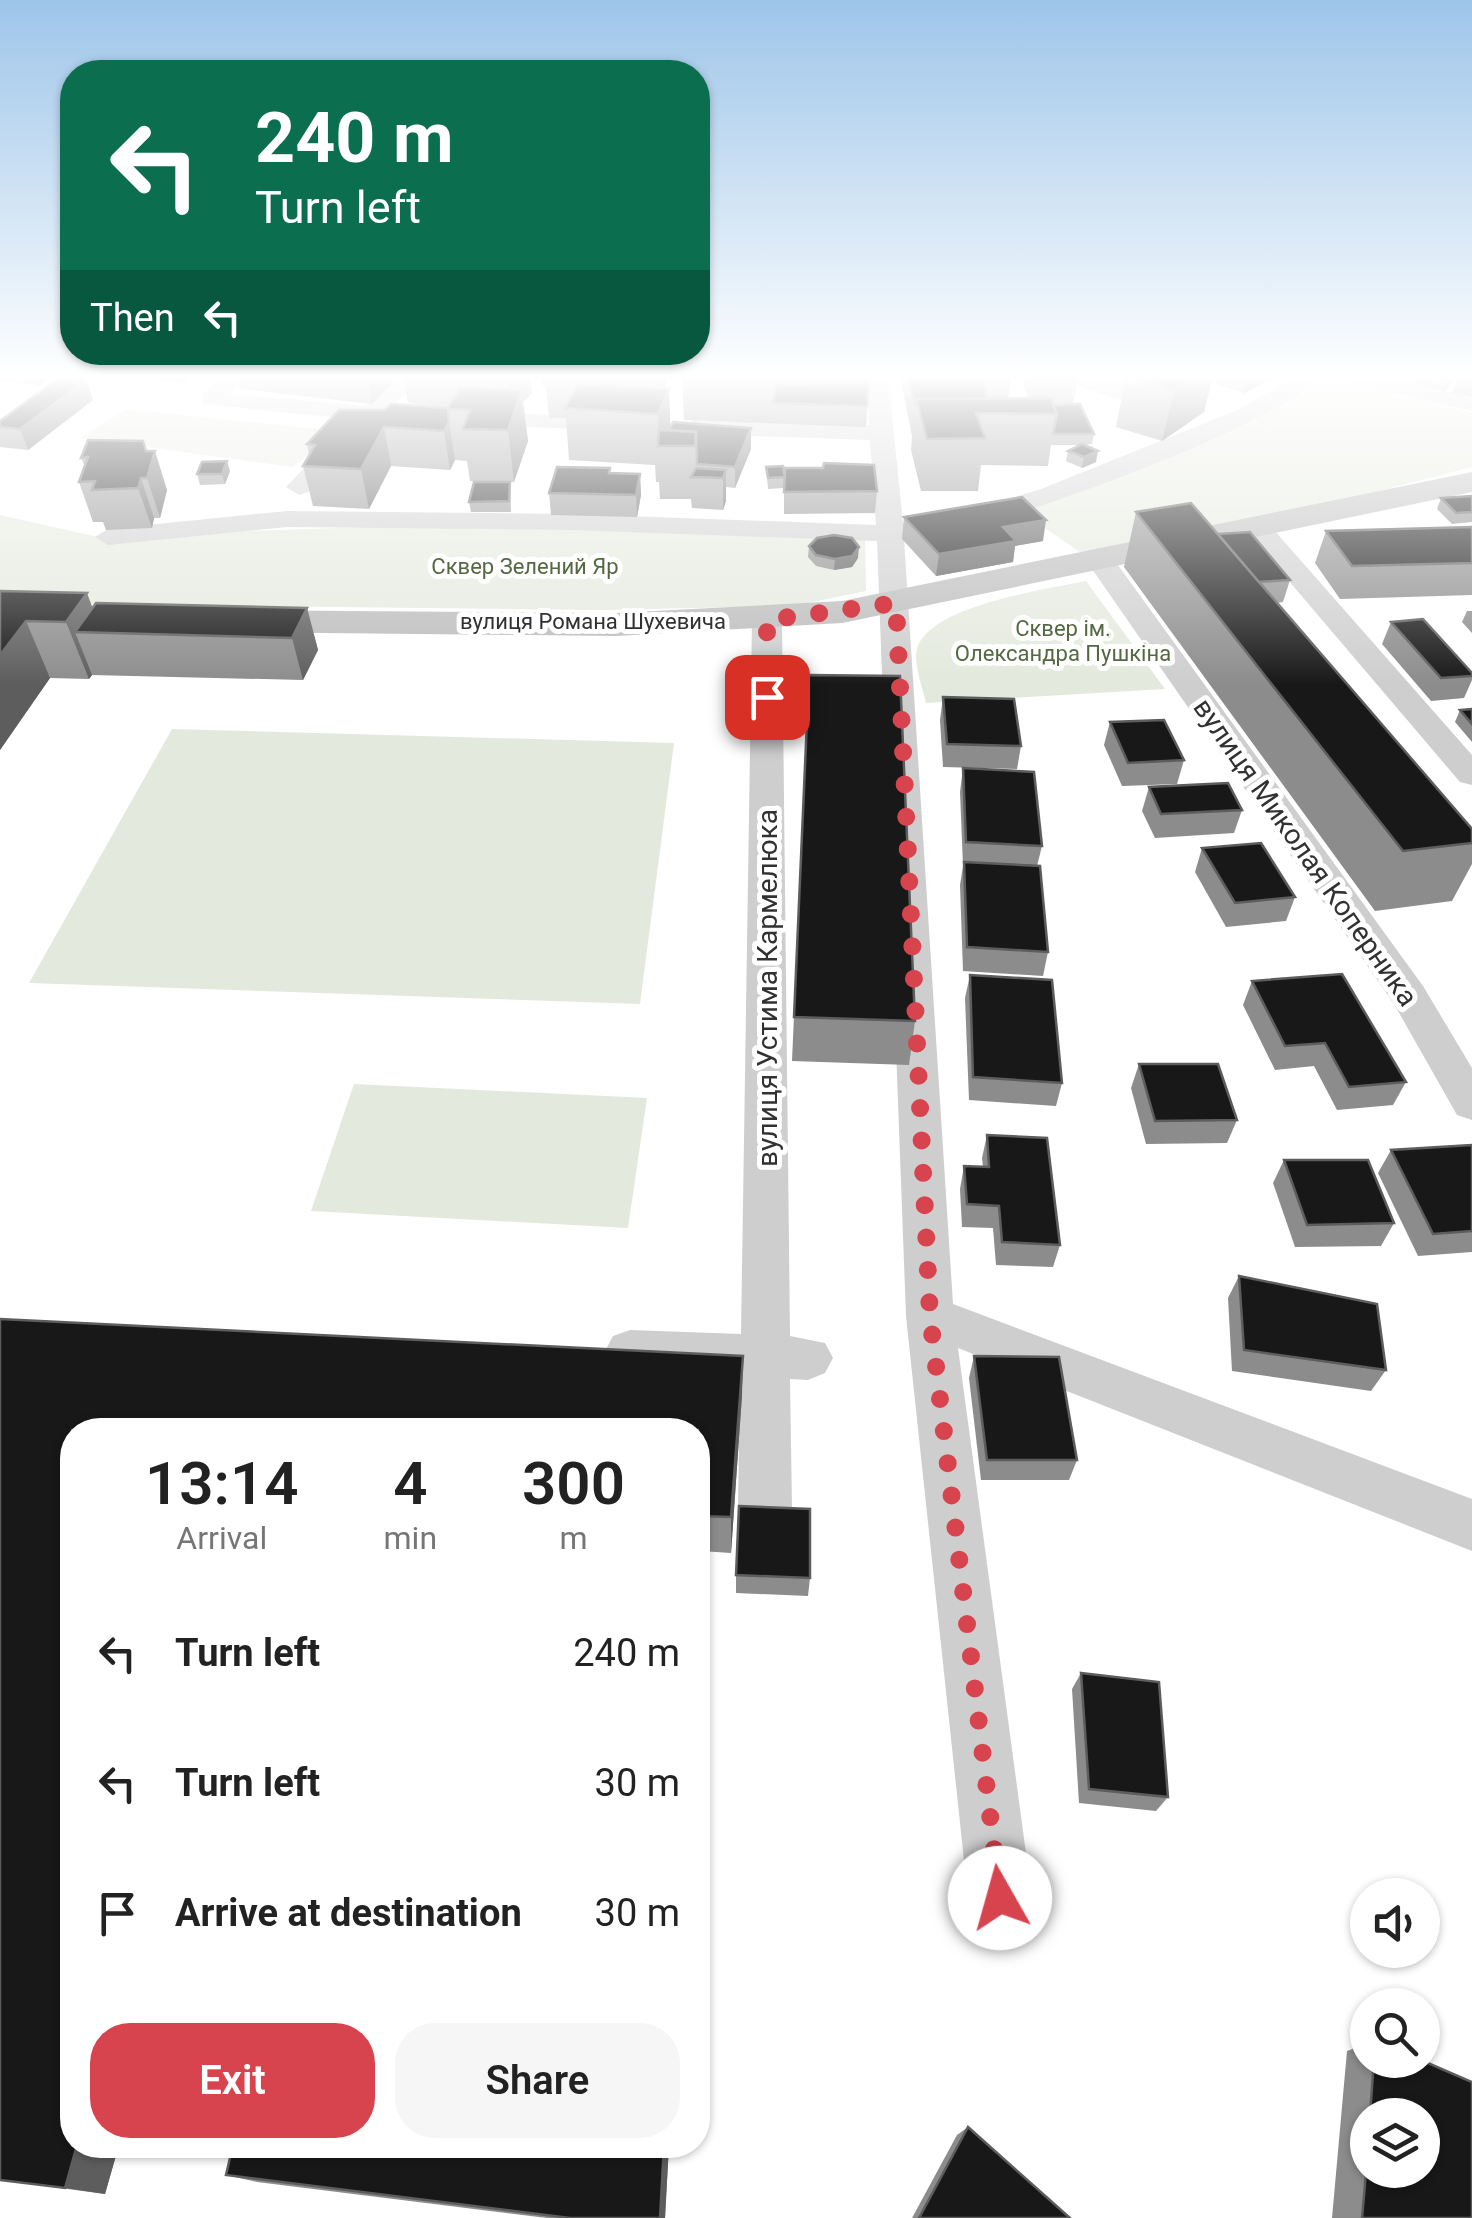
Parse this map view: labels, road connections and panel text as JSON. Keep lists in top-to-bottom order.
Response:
{
  "streets": {
    "street": ["вулиця Романа Шухевича", "вулиця Миколая Коперника", "вулиця Устима Кармелюка"]
  },
  "crossings": [
    ["вулиця Романа Шухевича", "вулиця Миколая Коперника"],
    ["вулиця Романа Шухевича", "вулиця Устима Кармелюка"]
  ],
  "parks": ["Сквер Зелений Яр", "Сквер ім. Олександра Пушкіна"],
  "page": {
    "turn": ["240 m", "Turn left"],
    "then": "Then",
    "eta": [
      "13:14",
      "Arrival",
      "4",
      "min",
      "300",
      "m"
    ],
    "list": [
      {
        "name": "Turn left",
        "value": "240 m"
      },
      {
        "name": "Turn left",
        "value": "30 m"
      },
      {
        "name": "Arrive at destination",
        "value": "30 m"
      }
    ],
    "buttons": ["Exit", "Share"]
  }
}
